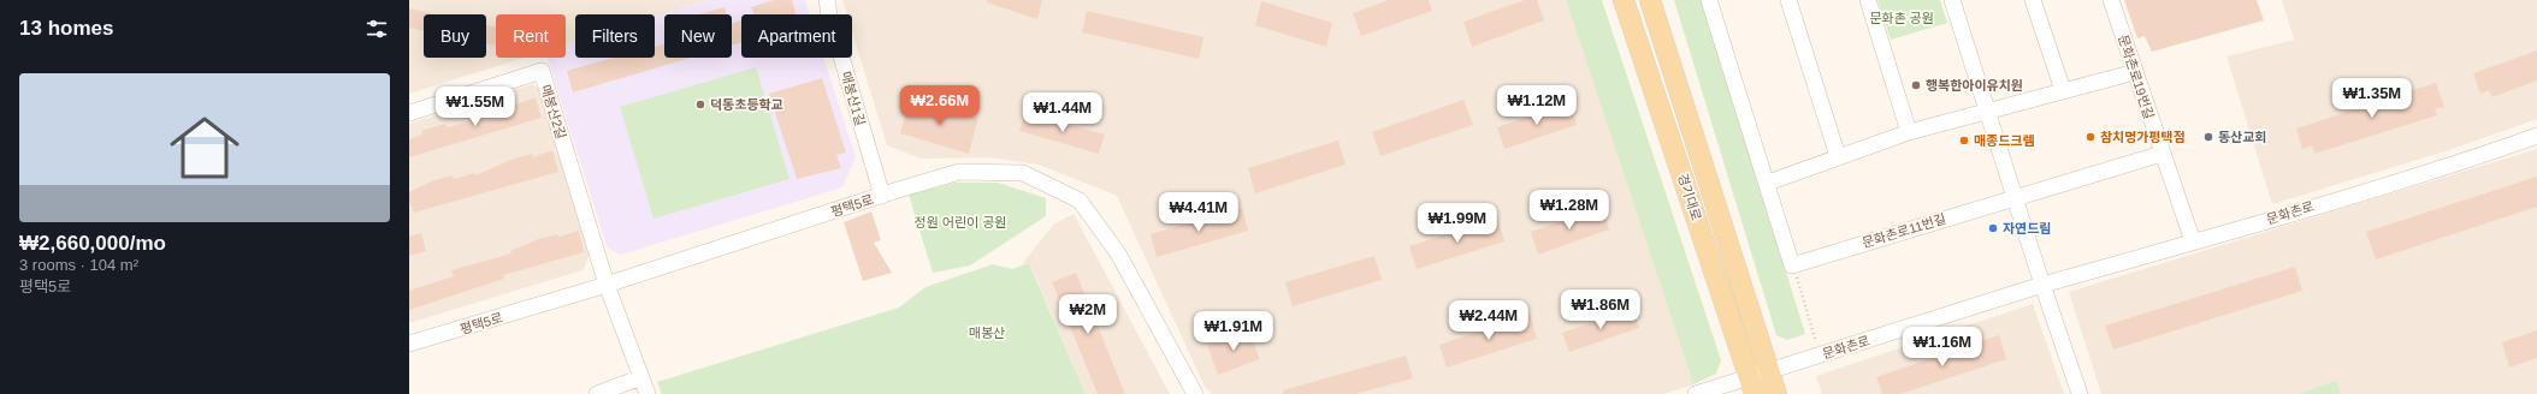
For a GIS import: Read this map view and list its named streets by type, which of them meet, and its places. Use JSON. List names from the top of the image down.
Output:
{
  "streets": {
    "main road": ["경기대로"],
    "street": [
      "문화촌로19번길",
      "매봉산1길",
      "매봉산2길",
      "평택5로",
      "문화촌로",
      "문화촌로11번길"
    ]
  },
  "crossings": [
    ["문화촌로19번길", "문화촌로"],
    ["매봉산1길", "평택5로"],
    ["매봉산2길", "평택5로"],
    ["경기대로", "문화촌로"]
  ],
  "parks": ["문화촌 공원", "정원 어린이 공원", "매봉산"],
  "places": [
    "행복한아이유치원",
    "덕동초등학교",
    "참치명가평택점",
    "동산교회",
    "매종드크렘",
    "자연드림"
  ],
  "page": {
    "heading": "13 homes",
    "chip": [
      "Buy",
      "Rent",
      "Filters",
      "New",
      "Apartment"
    ],
    "list": [
      {
        "name": "₩2,660,000/mo",
        "note": "3 rooms · 104 m² · 평택5로"
      }
    ],
    "price": [
      "₩1.35M",
      "₩2.66M",
      "₩1.12M",
      "₩1.55M",
      "₩1.44M",
      "₩1.28M",
      "₩4.41M",
      "₩1.99M",
      "₩1.86M",
      "₩2M",
      "₩2.44M",
      "₩1.91M",
      "₩1.16M"
    ]
  }
}
